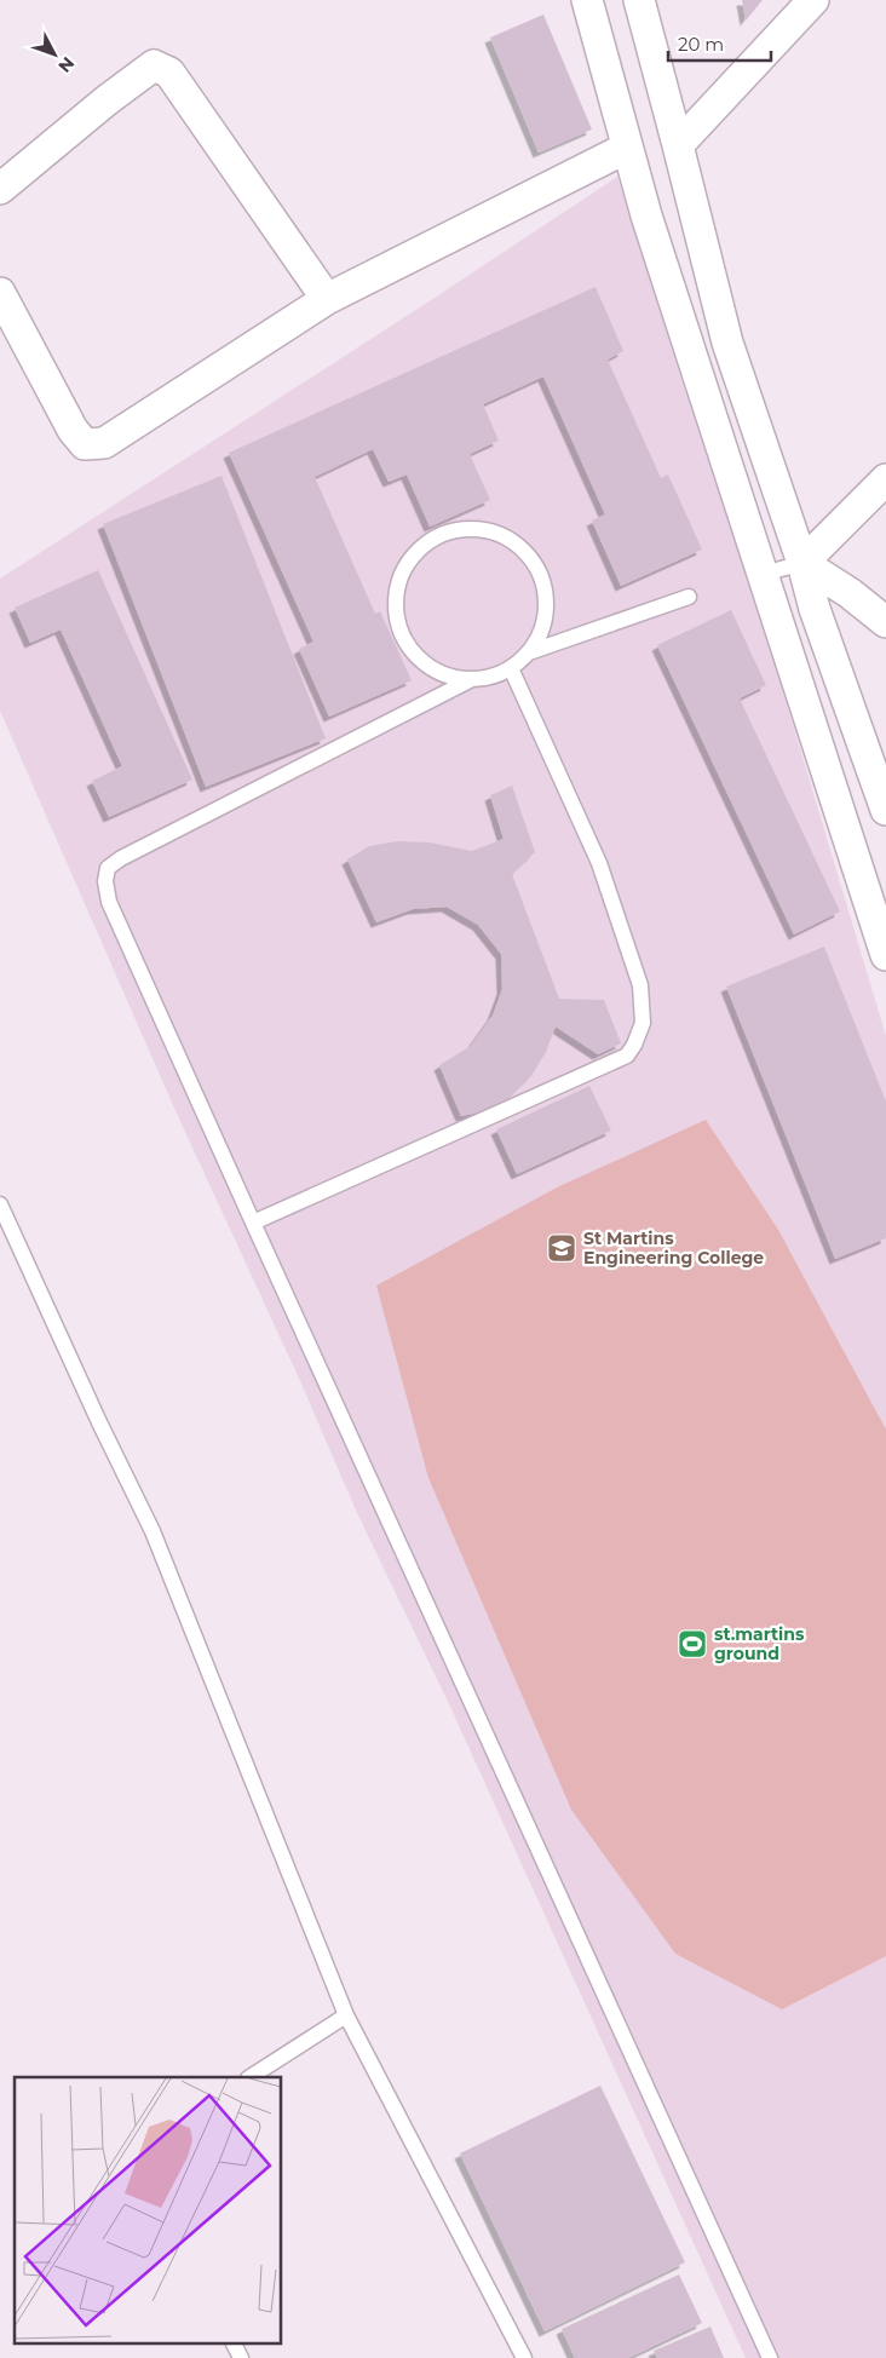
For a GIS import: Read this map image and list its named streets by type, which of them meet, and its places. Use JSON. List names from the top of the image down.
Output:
{
  "places": {
    "school or university": ["St Martins Engineering College"],
    "sports": ["st.martins ground"]
  },
  "scale_bar": "20 m",
  "north": "bottom right"
}
